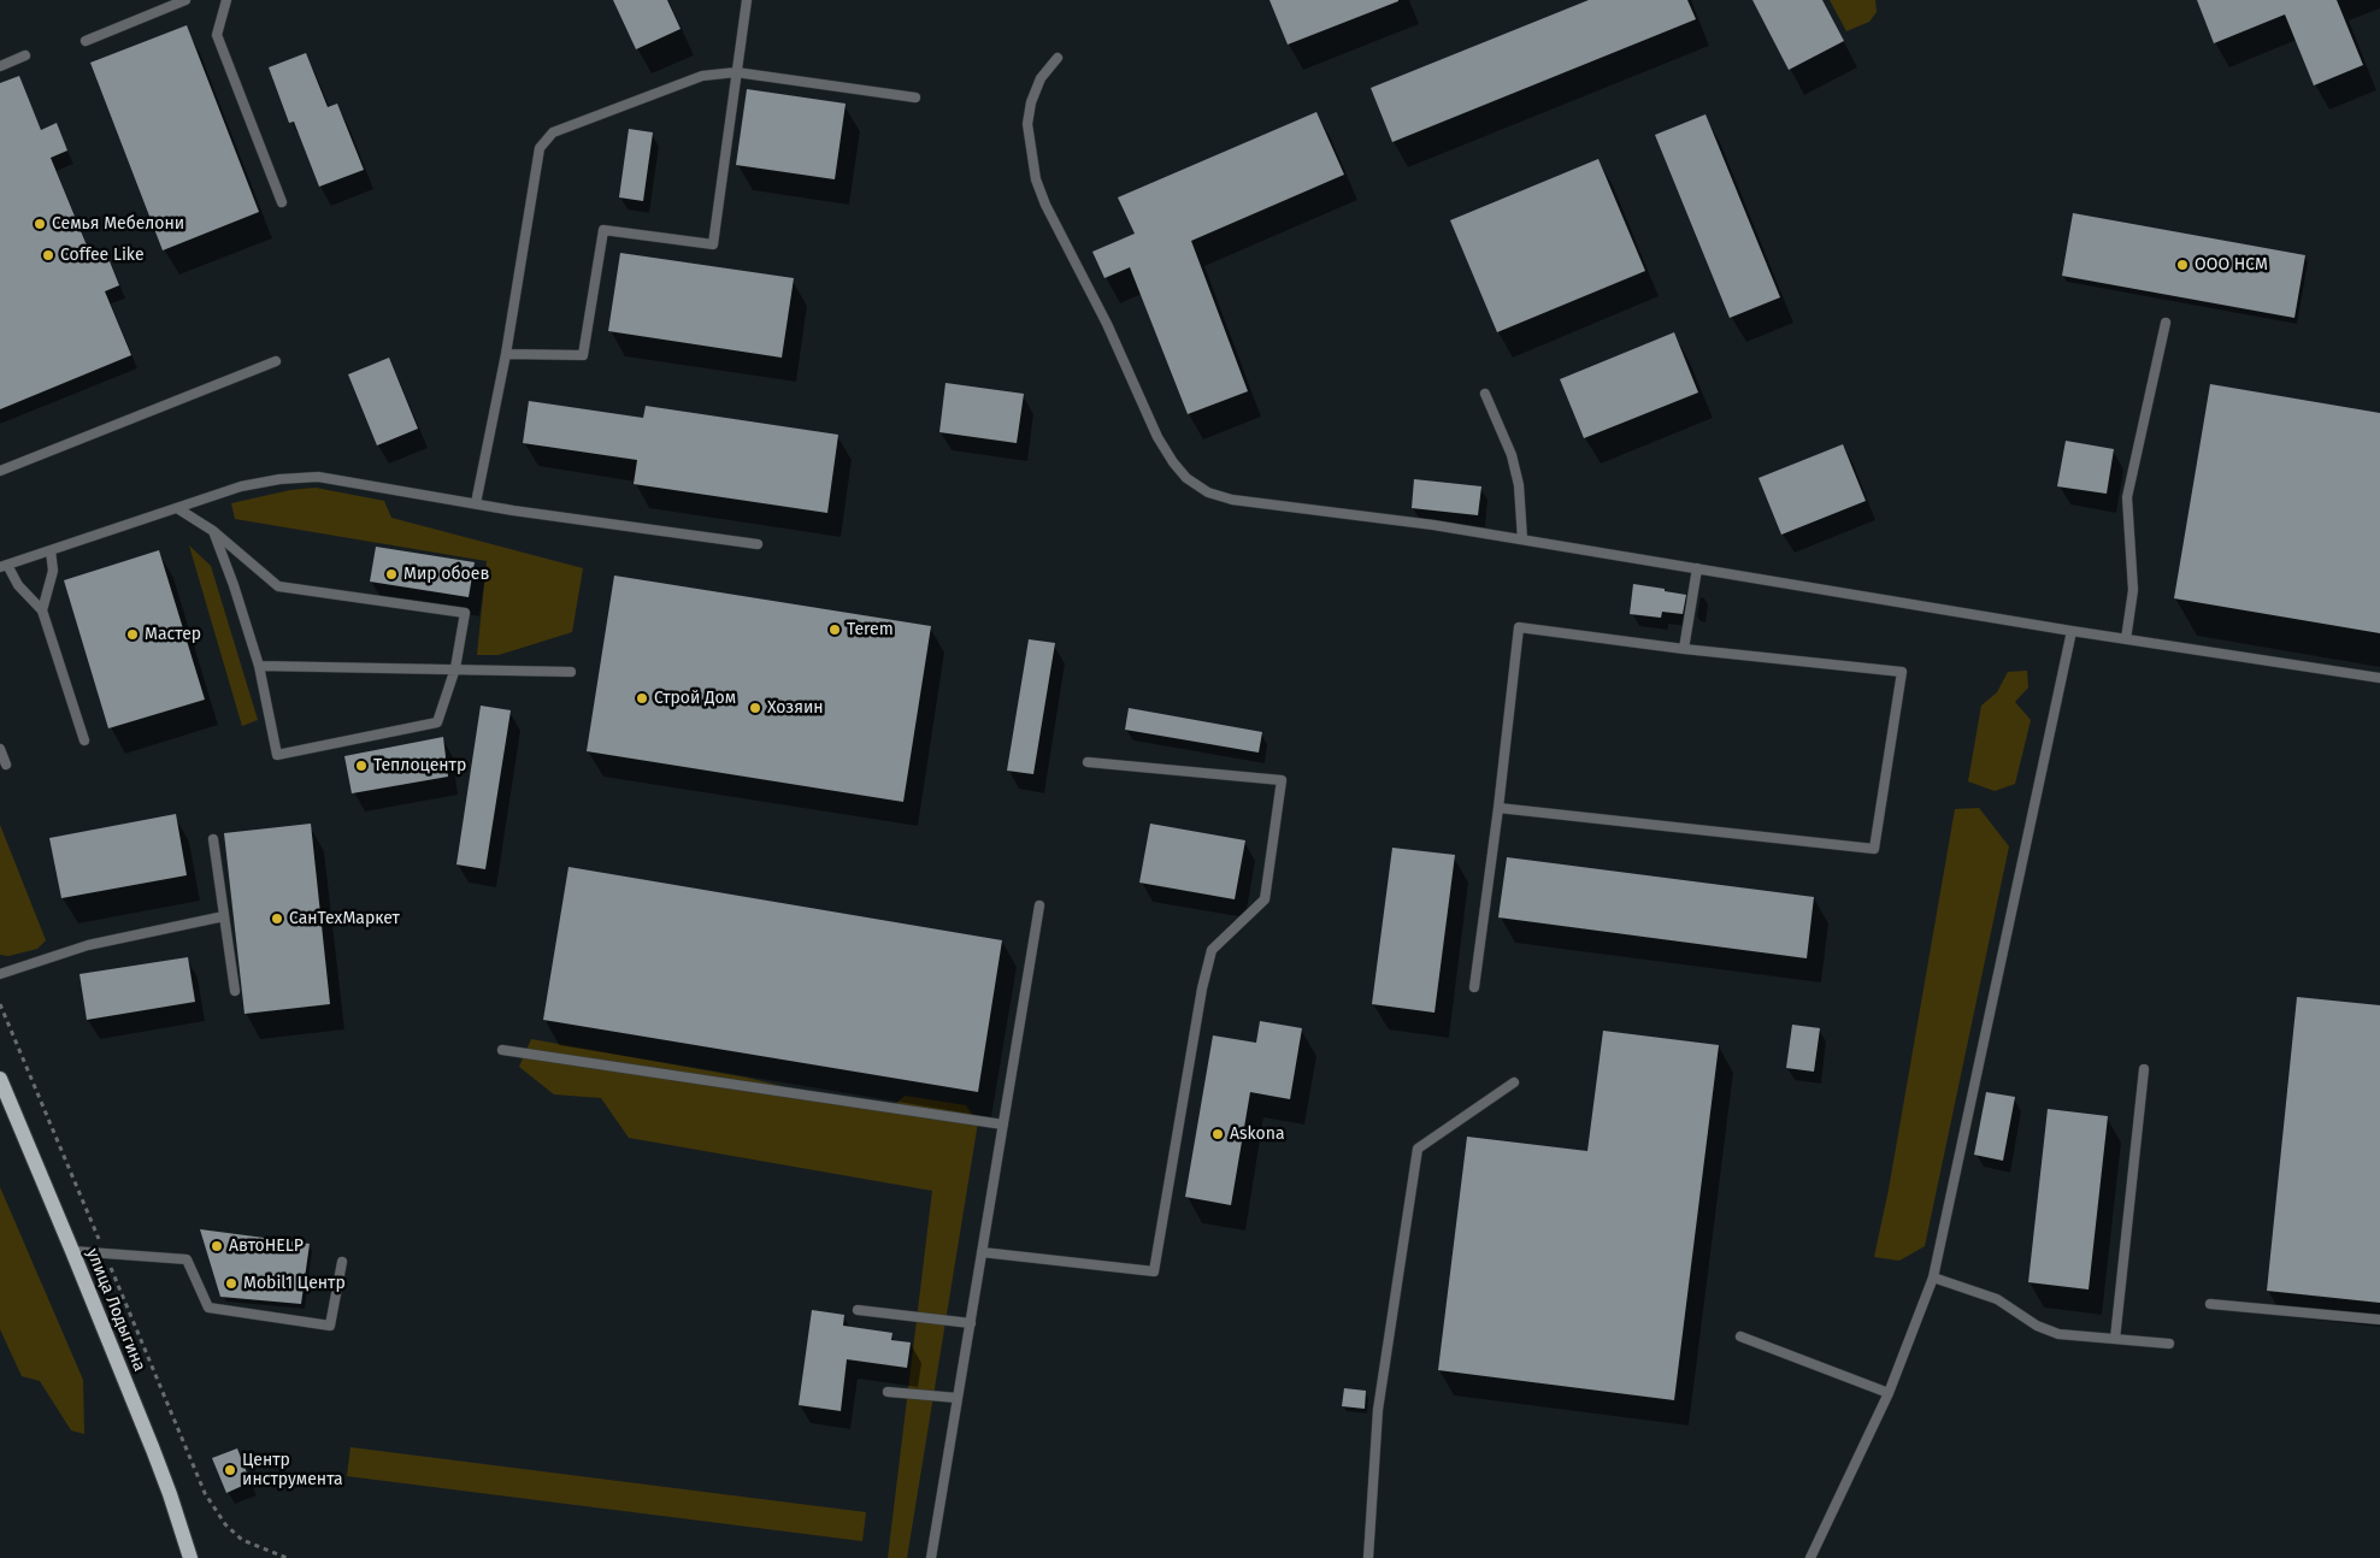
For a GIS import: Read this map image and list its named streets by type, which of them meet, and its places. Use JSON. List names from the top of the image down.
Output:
{
  "streets": {
    "main road": ["улица Лодыгина"]
  },
  "places": [
    "Семья Мебелони",
    "Coffee Like",
    "ООО НСМ",
    "Мир обоев",
    "Terem",
    "Мастер",
    "Строй Дом",
    "Хозяин",
    "Теплоцентр",
    "СанТехМаркет",
    "Askona",
    "АвтоHELP",
    "Mobil1 Центр",
    "Центр инструмента"
  ]
}
